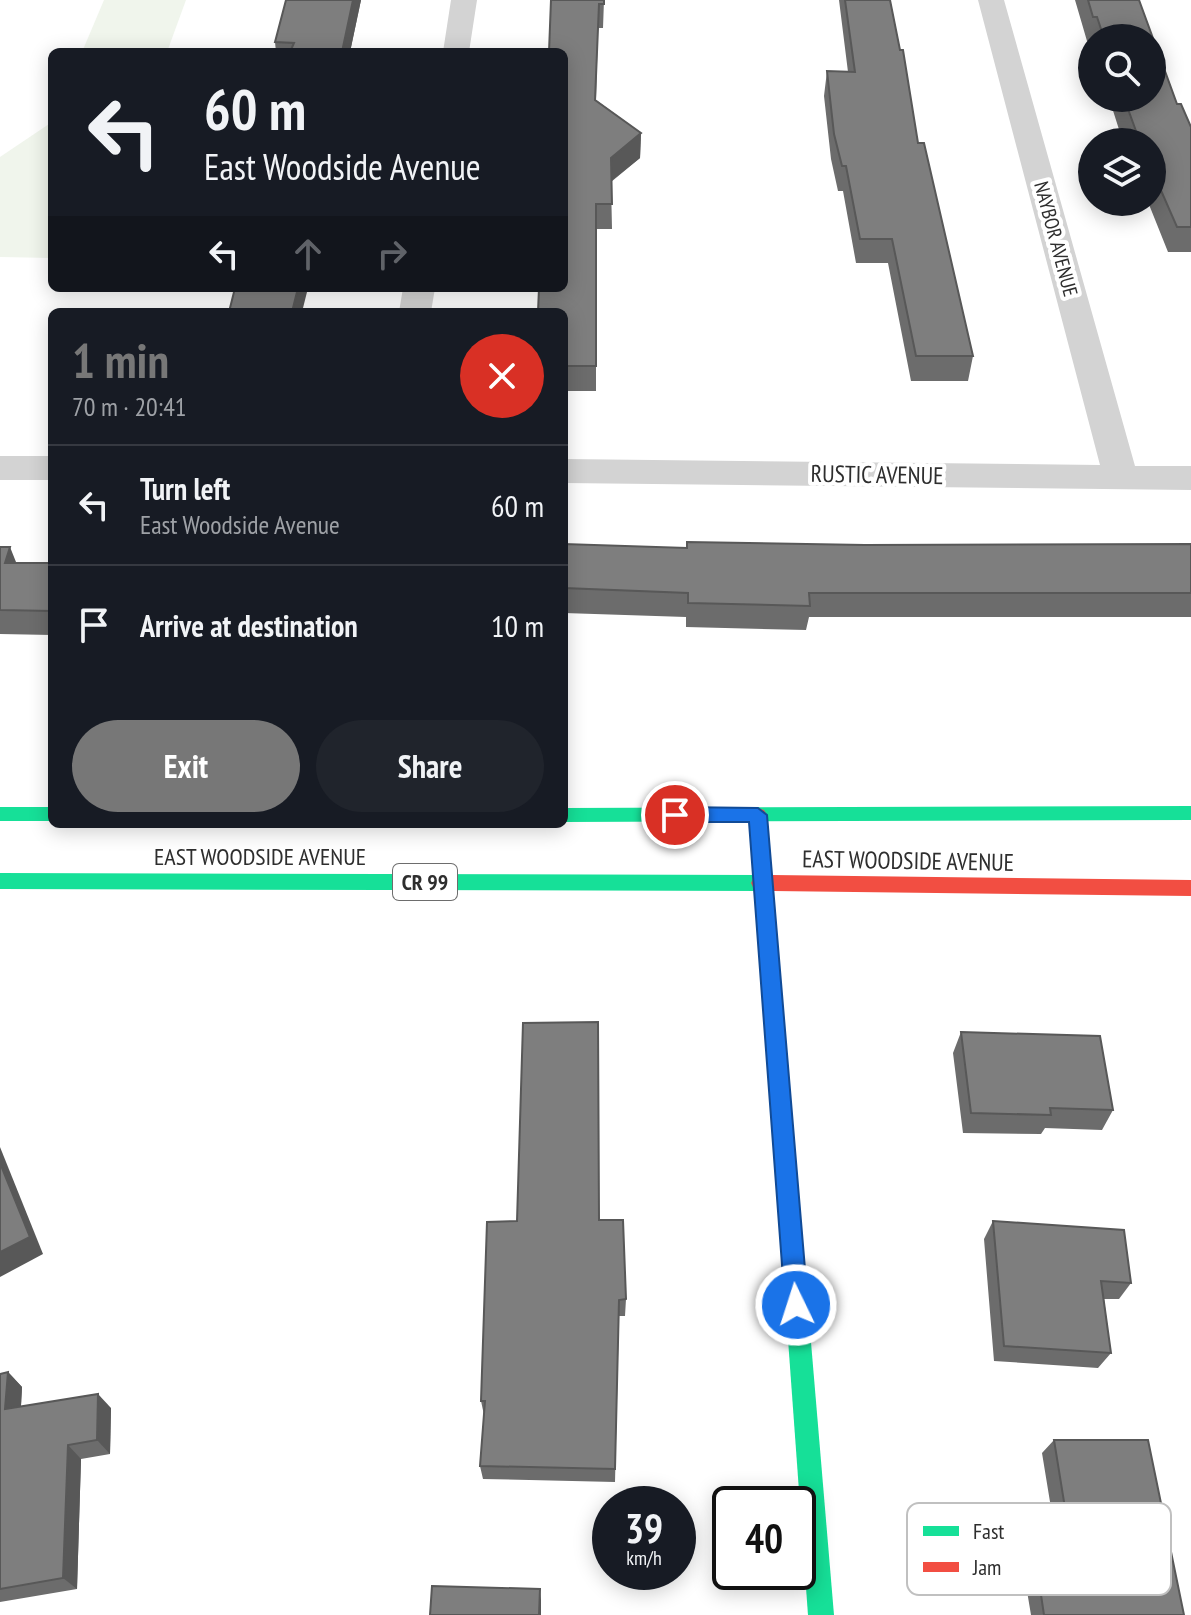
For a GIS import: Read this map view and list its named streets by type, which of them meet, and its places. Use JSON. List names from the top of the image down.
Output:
{
  "streets": {
    "main road": ["EAST WOODSIDE AVENUE", "CR 99"],
    "street": ["NAYBOR AVENUE", "RUSTIC AVENUE"]
  },
  "crossings": [
    ["NAYBOR AVENUE", "RUSTIC AVENUE"]
  ],
  "legend": ["Fast", "Jam"],
  "page": {
    "turn": ["60 m", "East Woodside Avenue"],
    "heading": ["1 min", "70 m · 20:41"],
    "list": [
      {
        "name": "Turn left",
        "note": "East Woodside Avenue",
        "value": "60 m"
      },
      {
        "name": "Arrive at destination",
        "value": "10 m"
      }
    ],
    "buttons": ["Exit", "Share"],
    "speed": "39 km/h",
    "limit": "40"
  }
}
